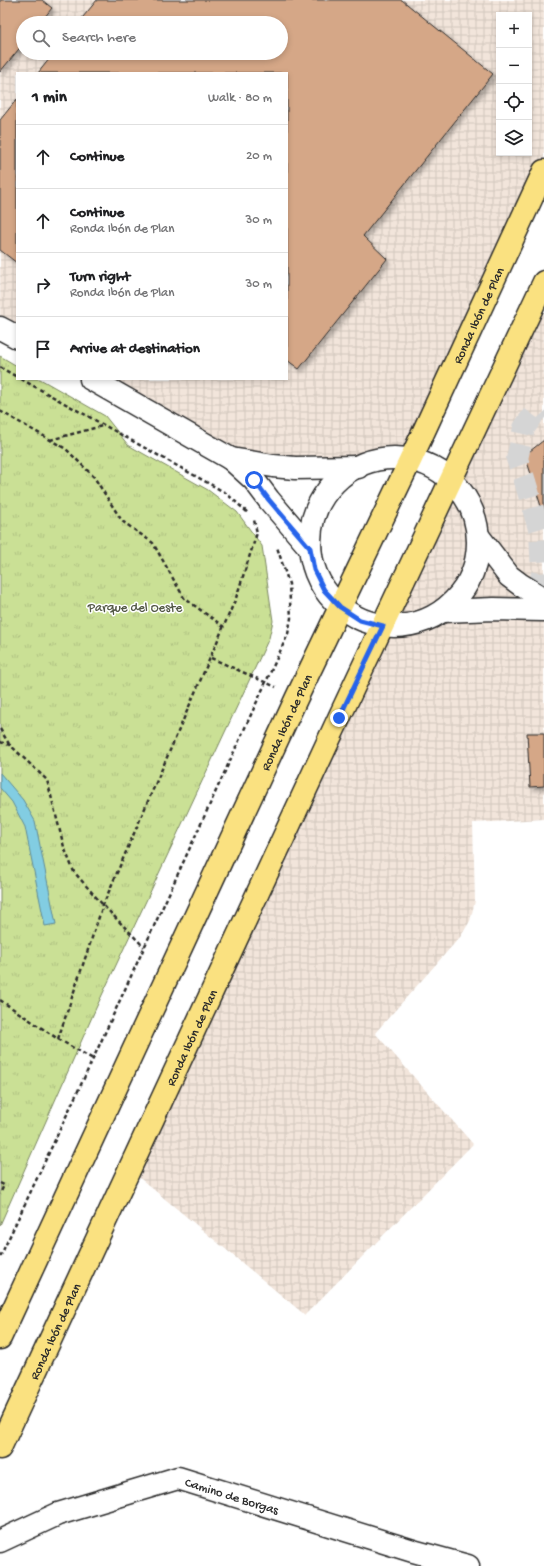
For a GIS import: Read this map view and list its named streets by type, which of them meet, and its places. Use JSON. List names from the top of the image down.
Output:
{
  "streets": {
    "main road": ["Ronda Ibón de Plan"],
    "street": ["Camino de Borgas"]
  },
  "parks": ["Parque del Oeste"],
  "page": {
    "map_buttons": ["+", "−"],
    "search": "Search here",
    "heading": ["1 min", "Walk · 80 m"],
    "list": [
      ["Continue", "20 m"],
      ["Continue", "Ronda Ibón de Plan", "30 m"],
      ["Turn right", "Ronda Ibón de Plan", "30 m"],
      "Arrive at destination"
    ]
  }
}
